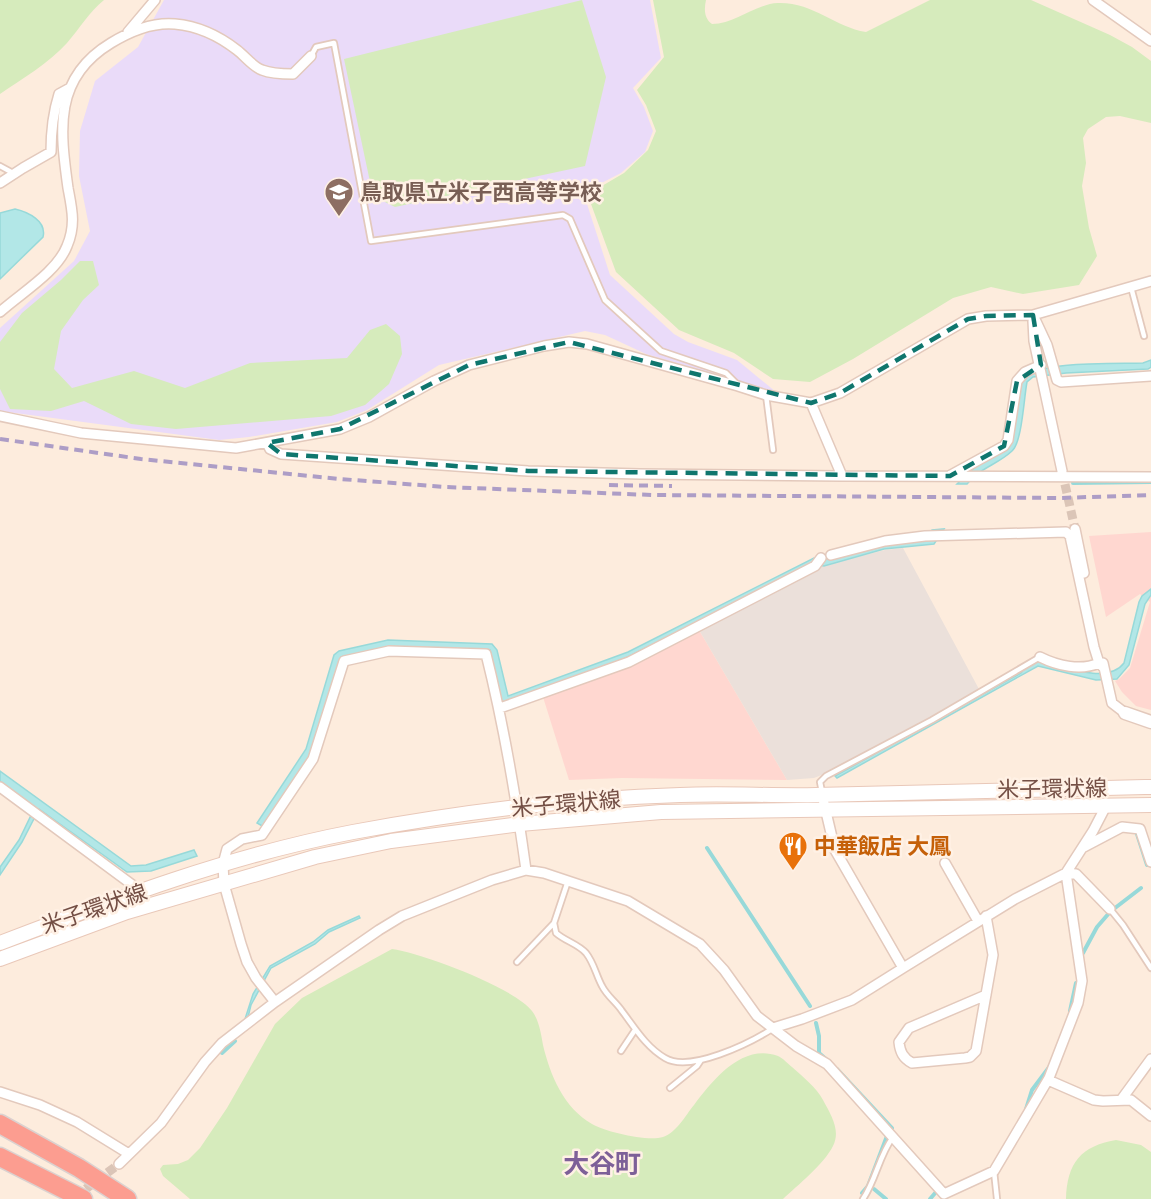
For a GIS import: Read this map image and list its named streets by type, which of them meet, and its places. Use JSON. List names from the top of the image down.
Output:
{
  "streets": {
    "main road": ["米子環状線"]
  },
  "districts": ["大谷町"],
  "places": {
    "school or university": ["鳥取県立米子西高等学校"],
    "restaurant": ["中華飯店 大鳳"]
  }
}
